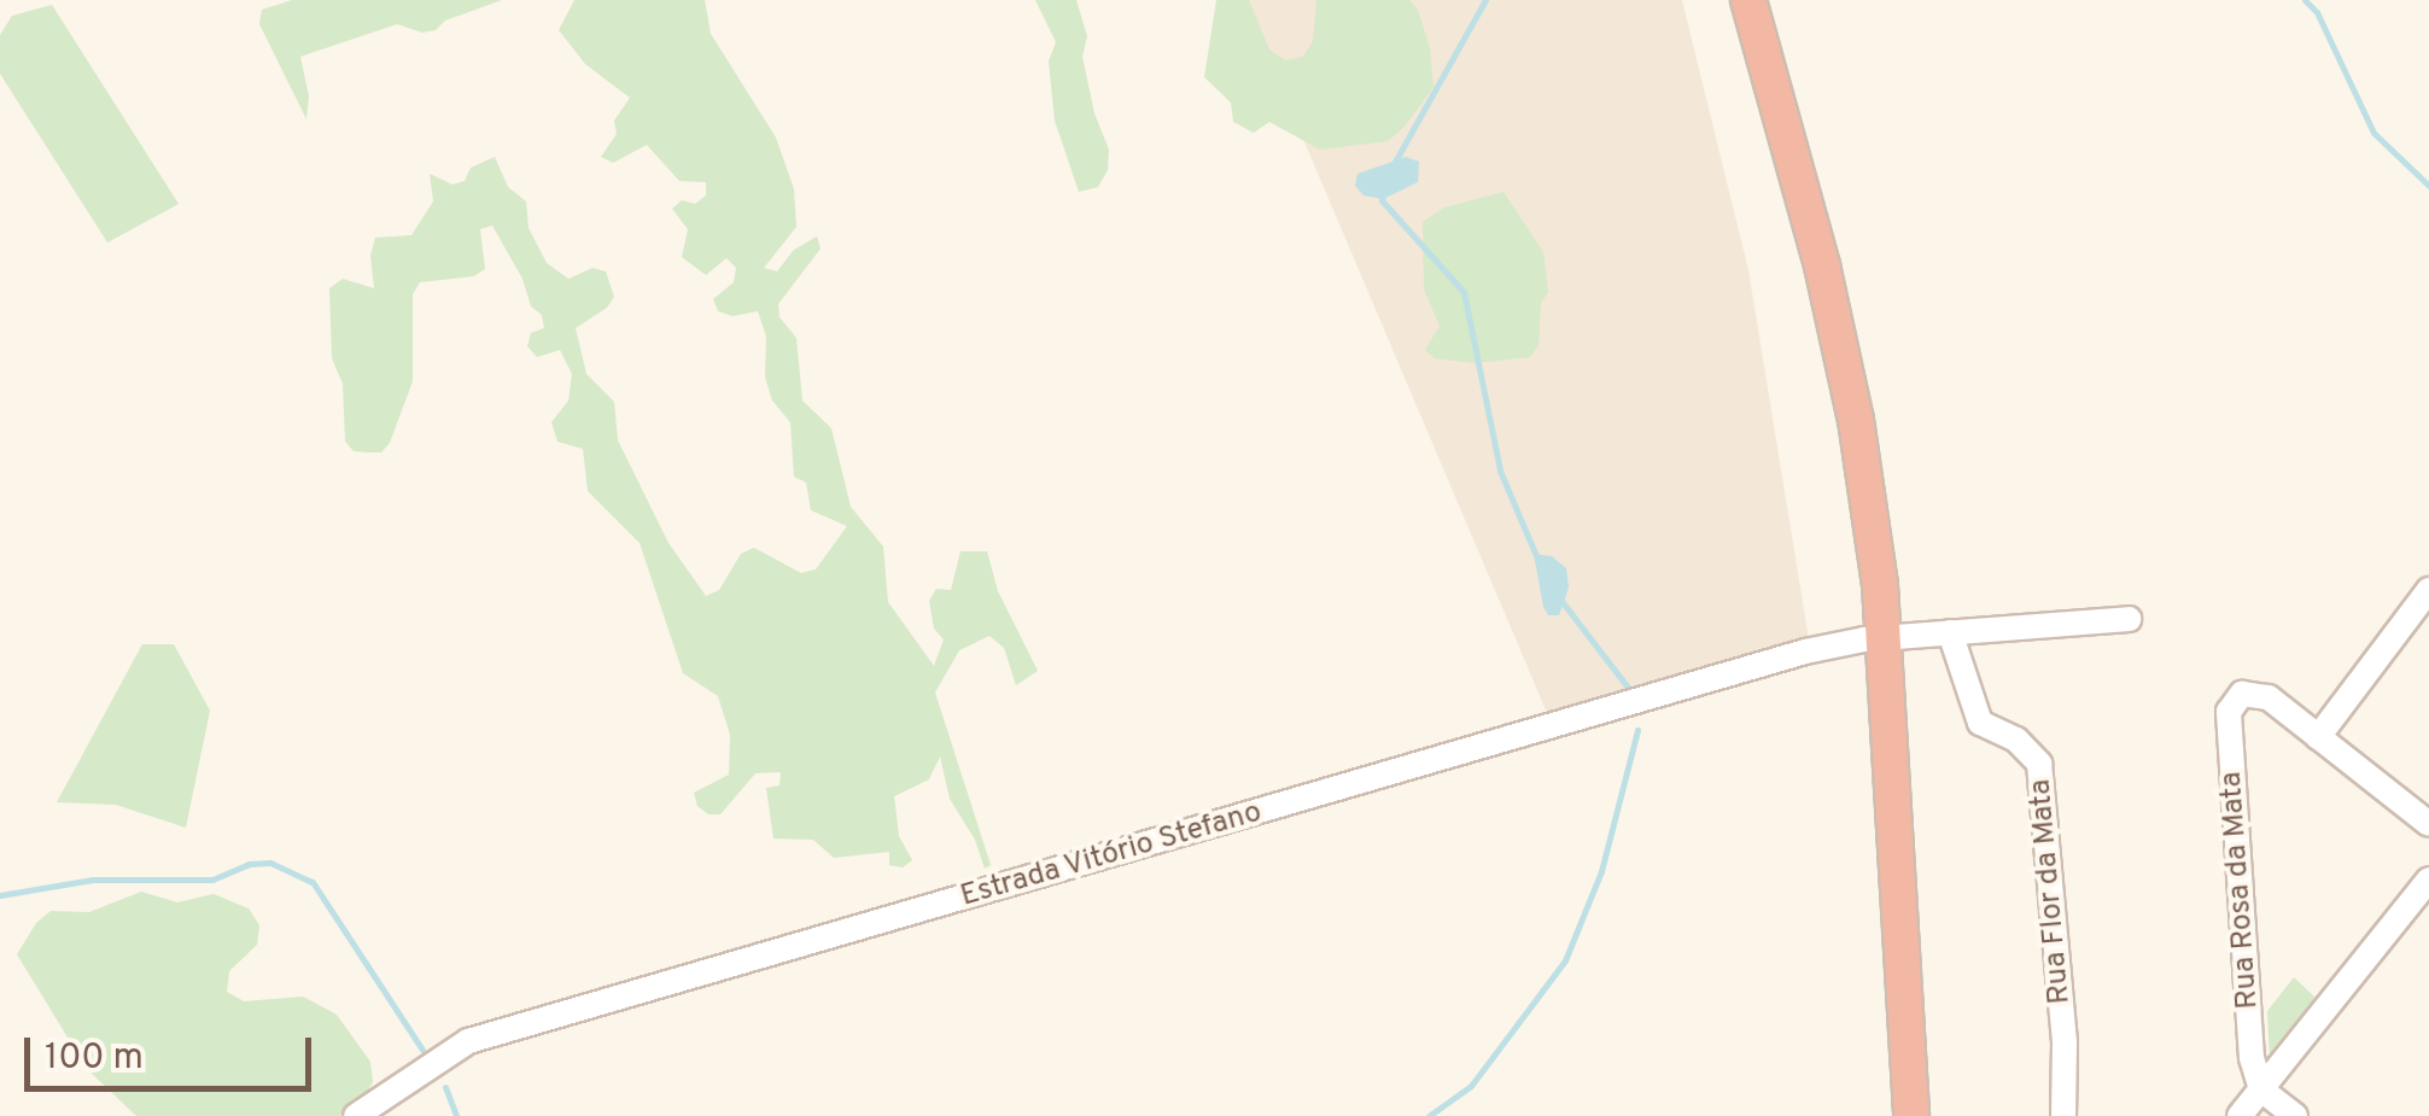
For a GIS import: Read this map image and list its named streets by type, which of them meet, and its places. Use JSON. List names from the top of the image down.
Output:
{
  "streets": {
    "street": ["Estrada Vitório Stefano", "Rua Rosa da Mata", "Rua Flor da Mata"]
  },
  "crossings": [
    ["Estrada Vitório Stefano", "Rua Flor da Mata"]
  ],
  "scale_bar": "100 m"
}
